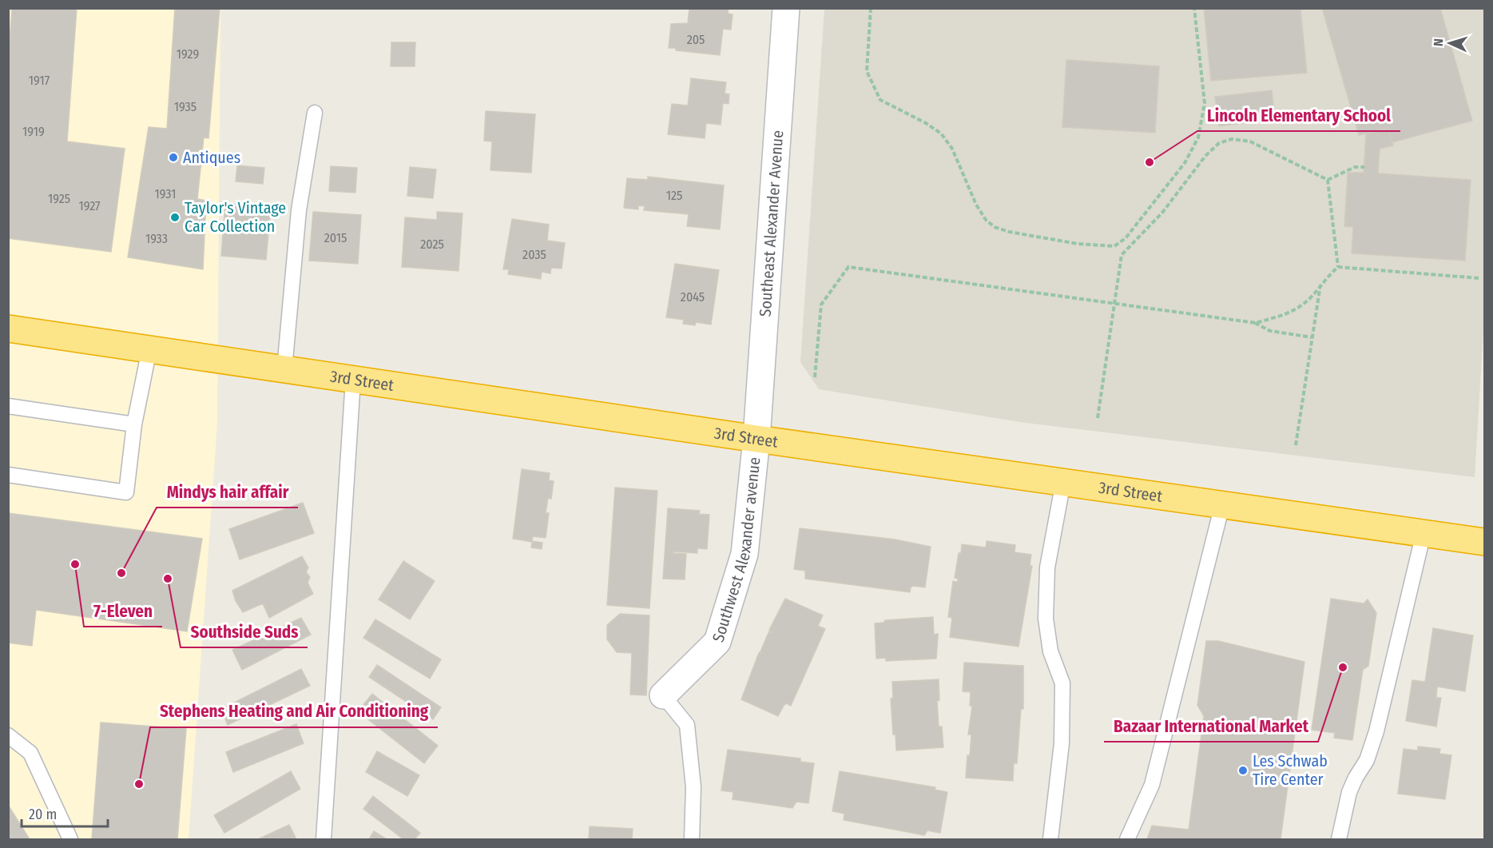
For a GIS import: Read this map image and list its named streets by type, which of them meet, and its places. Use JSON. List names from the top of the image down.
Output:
{
  "streets": {
    "highway": ["3rd Street"],
    "street": ["Southeast Alexander Avenue", "Southwest Alexander avenue"]
  },
  "crossings": [
    ["Southeast Alexander Avenue", "3rd Street"],
    ["Southeast Alexander Avenue", "Southwest Alexander avenue"],
    ["3rd Street", "Southwest Alexander avenue"]
  ],
  "places": [
    "Antiques",
    "Lincoln Elementary School",
    "Taylor's Vintage Car Collection",
    "7-Eleven",
    "Mindys hair affair",
    "Southside Suds",
    "Bazaar International Market",
    "Les Schwab Tire Center",
    "Stephens Heating and Air Conditioning"
  ],
  "house_numbers": [
    "205",
    "1929",
    "1917",
    "1935",
    "1919",
    "1931",
    "125",
    "1925",
    "1927",
    "2015",
    "1933",
    "2025",
    "2035",
    "2045"
  ],
  "scale_bar": "20 m",
  "north": "left"
}
